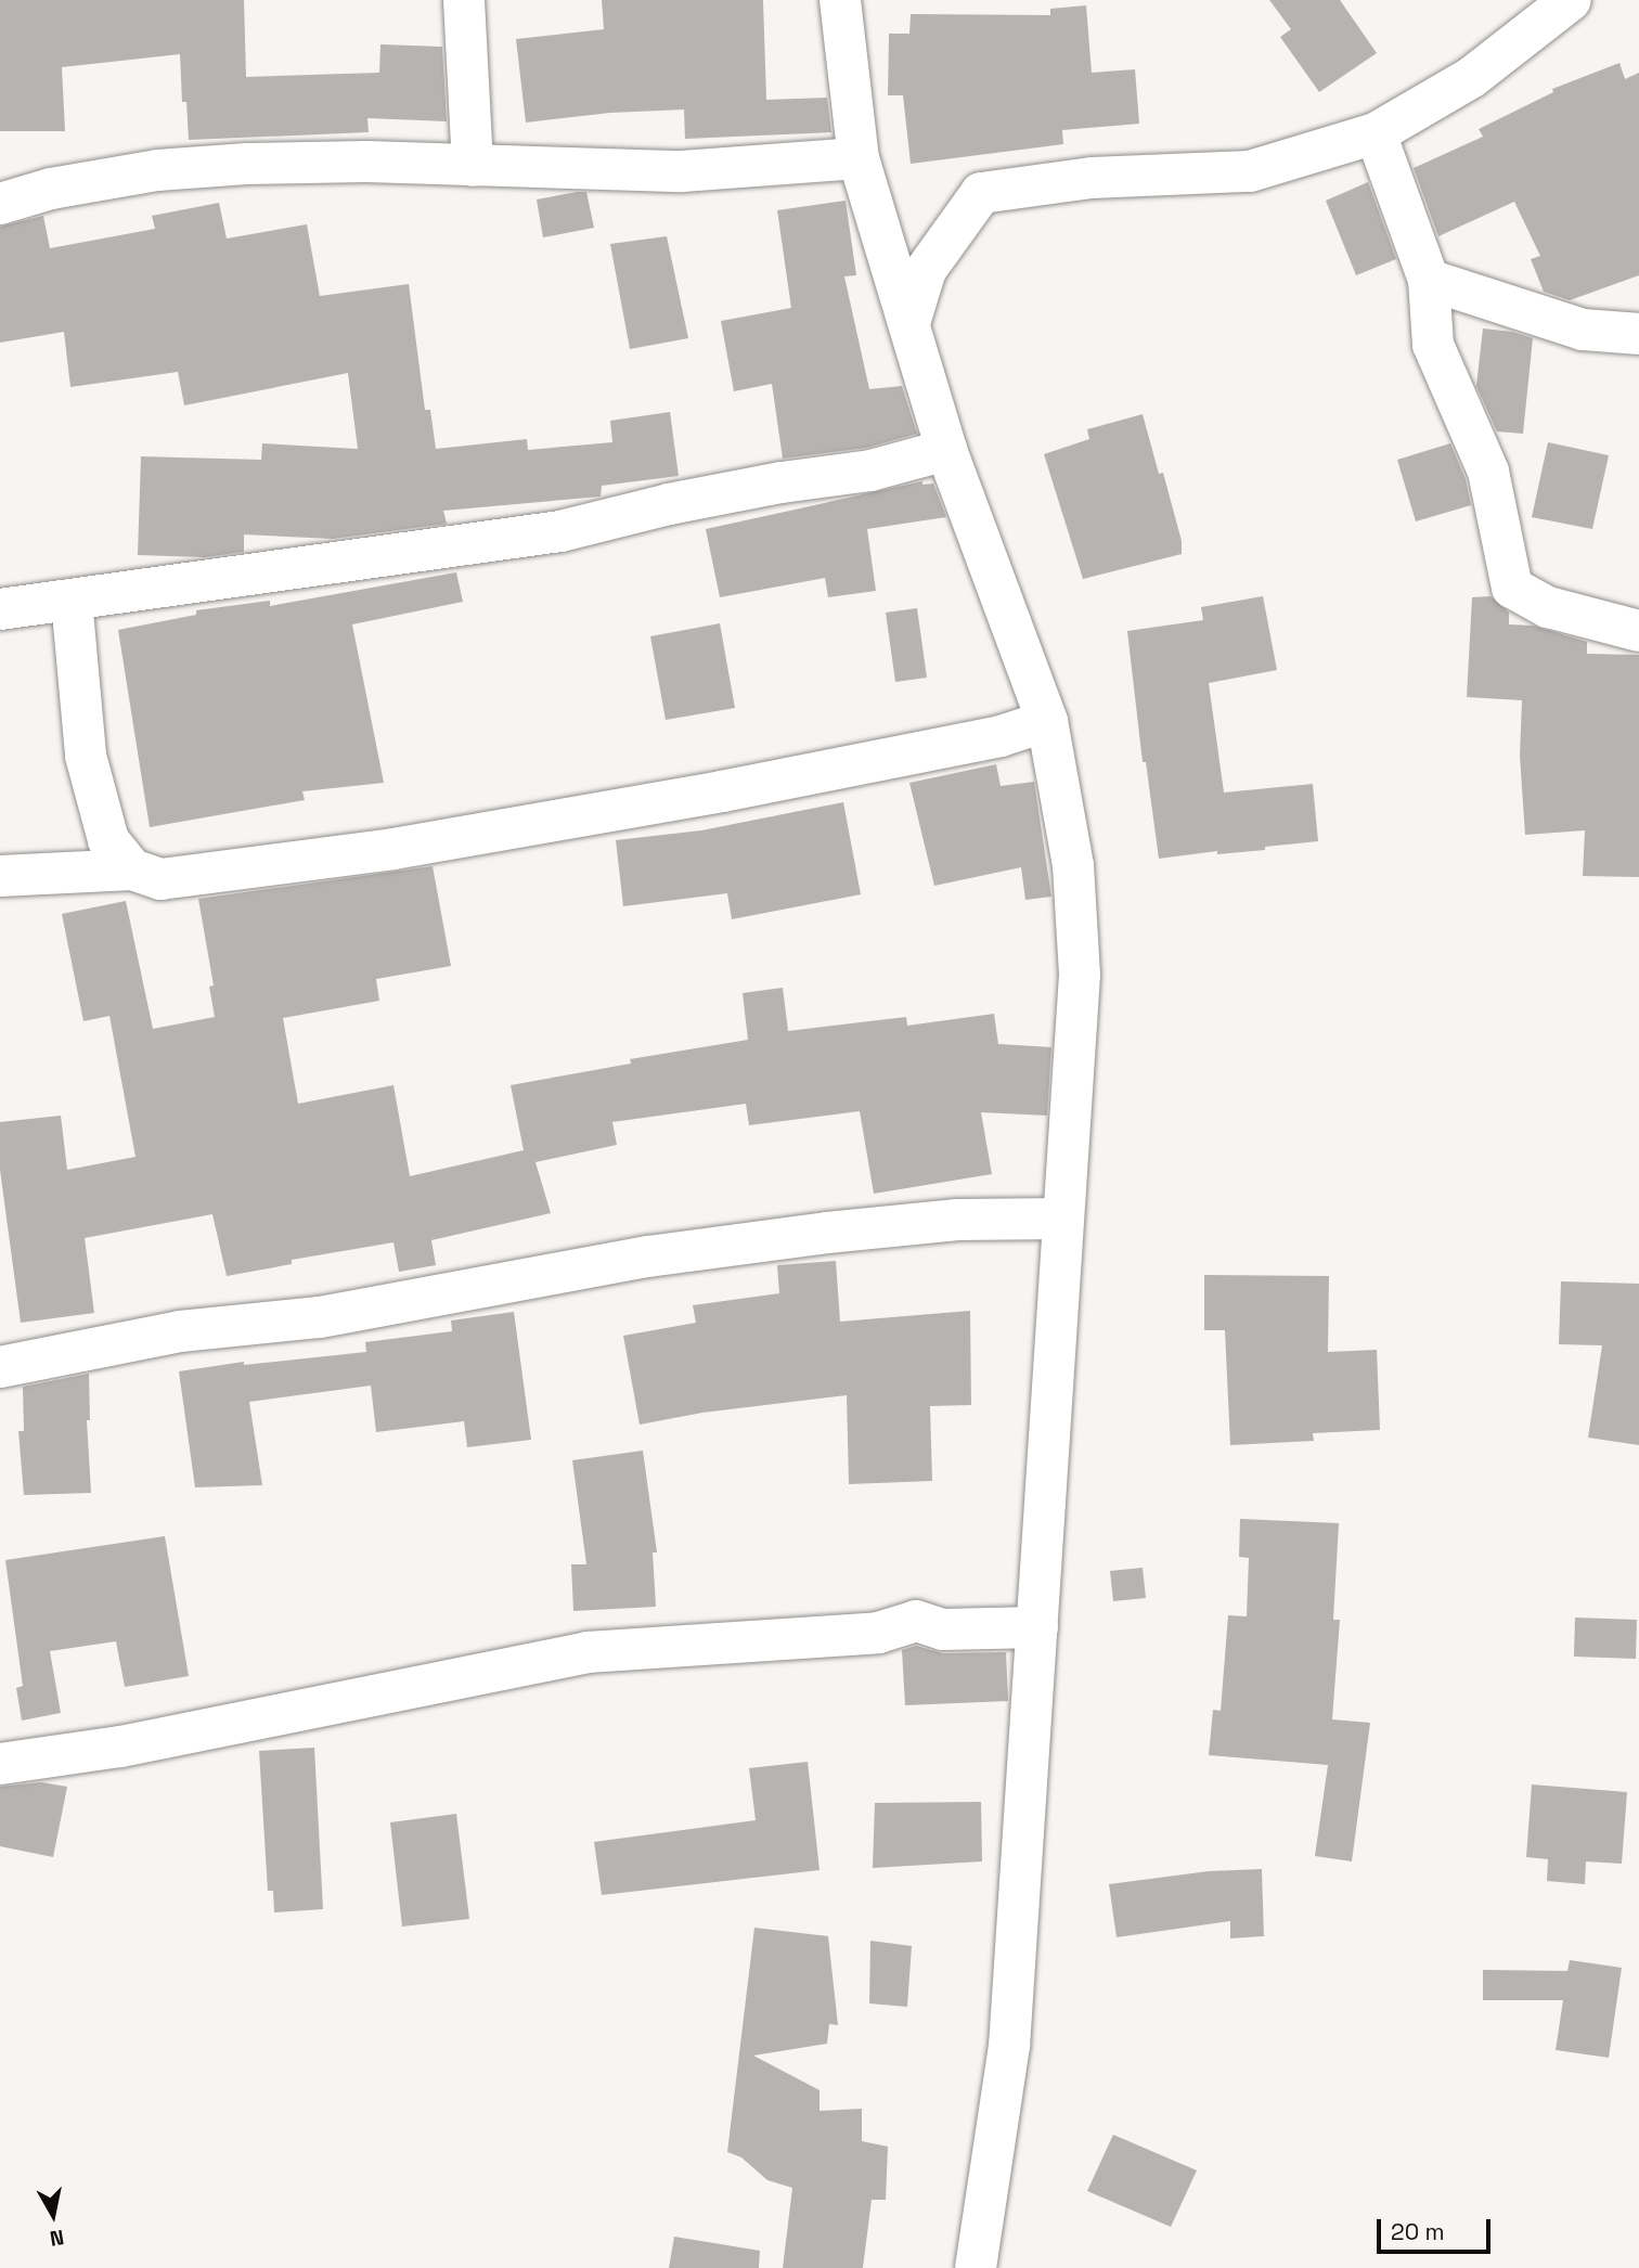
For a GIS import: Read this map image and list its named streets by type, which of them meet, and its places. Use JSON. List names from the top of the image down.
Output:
{
  "scale_bar": "20 m",
  "north": "bottom"
}
